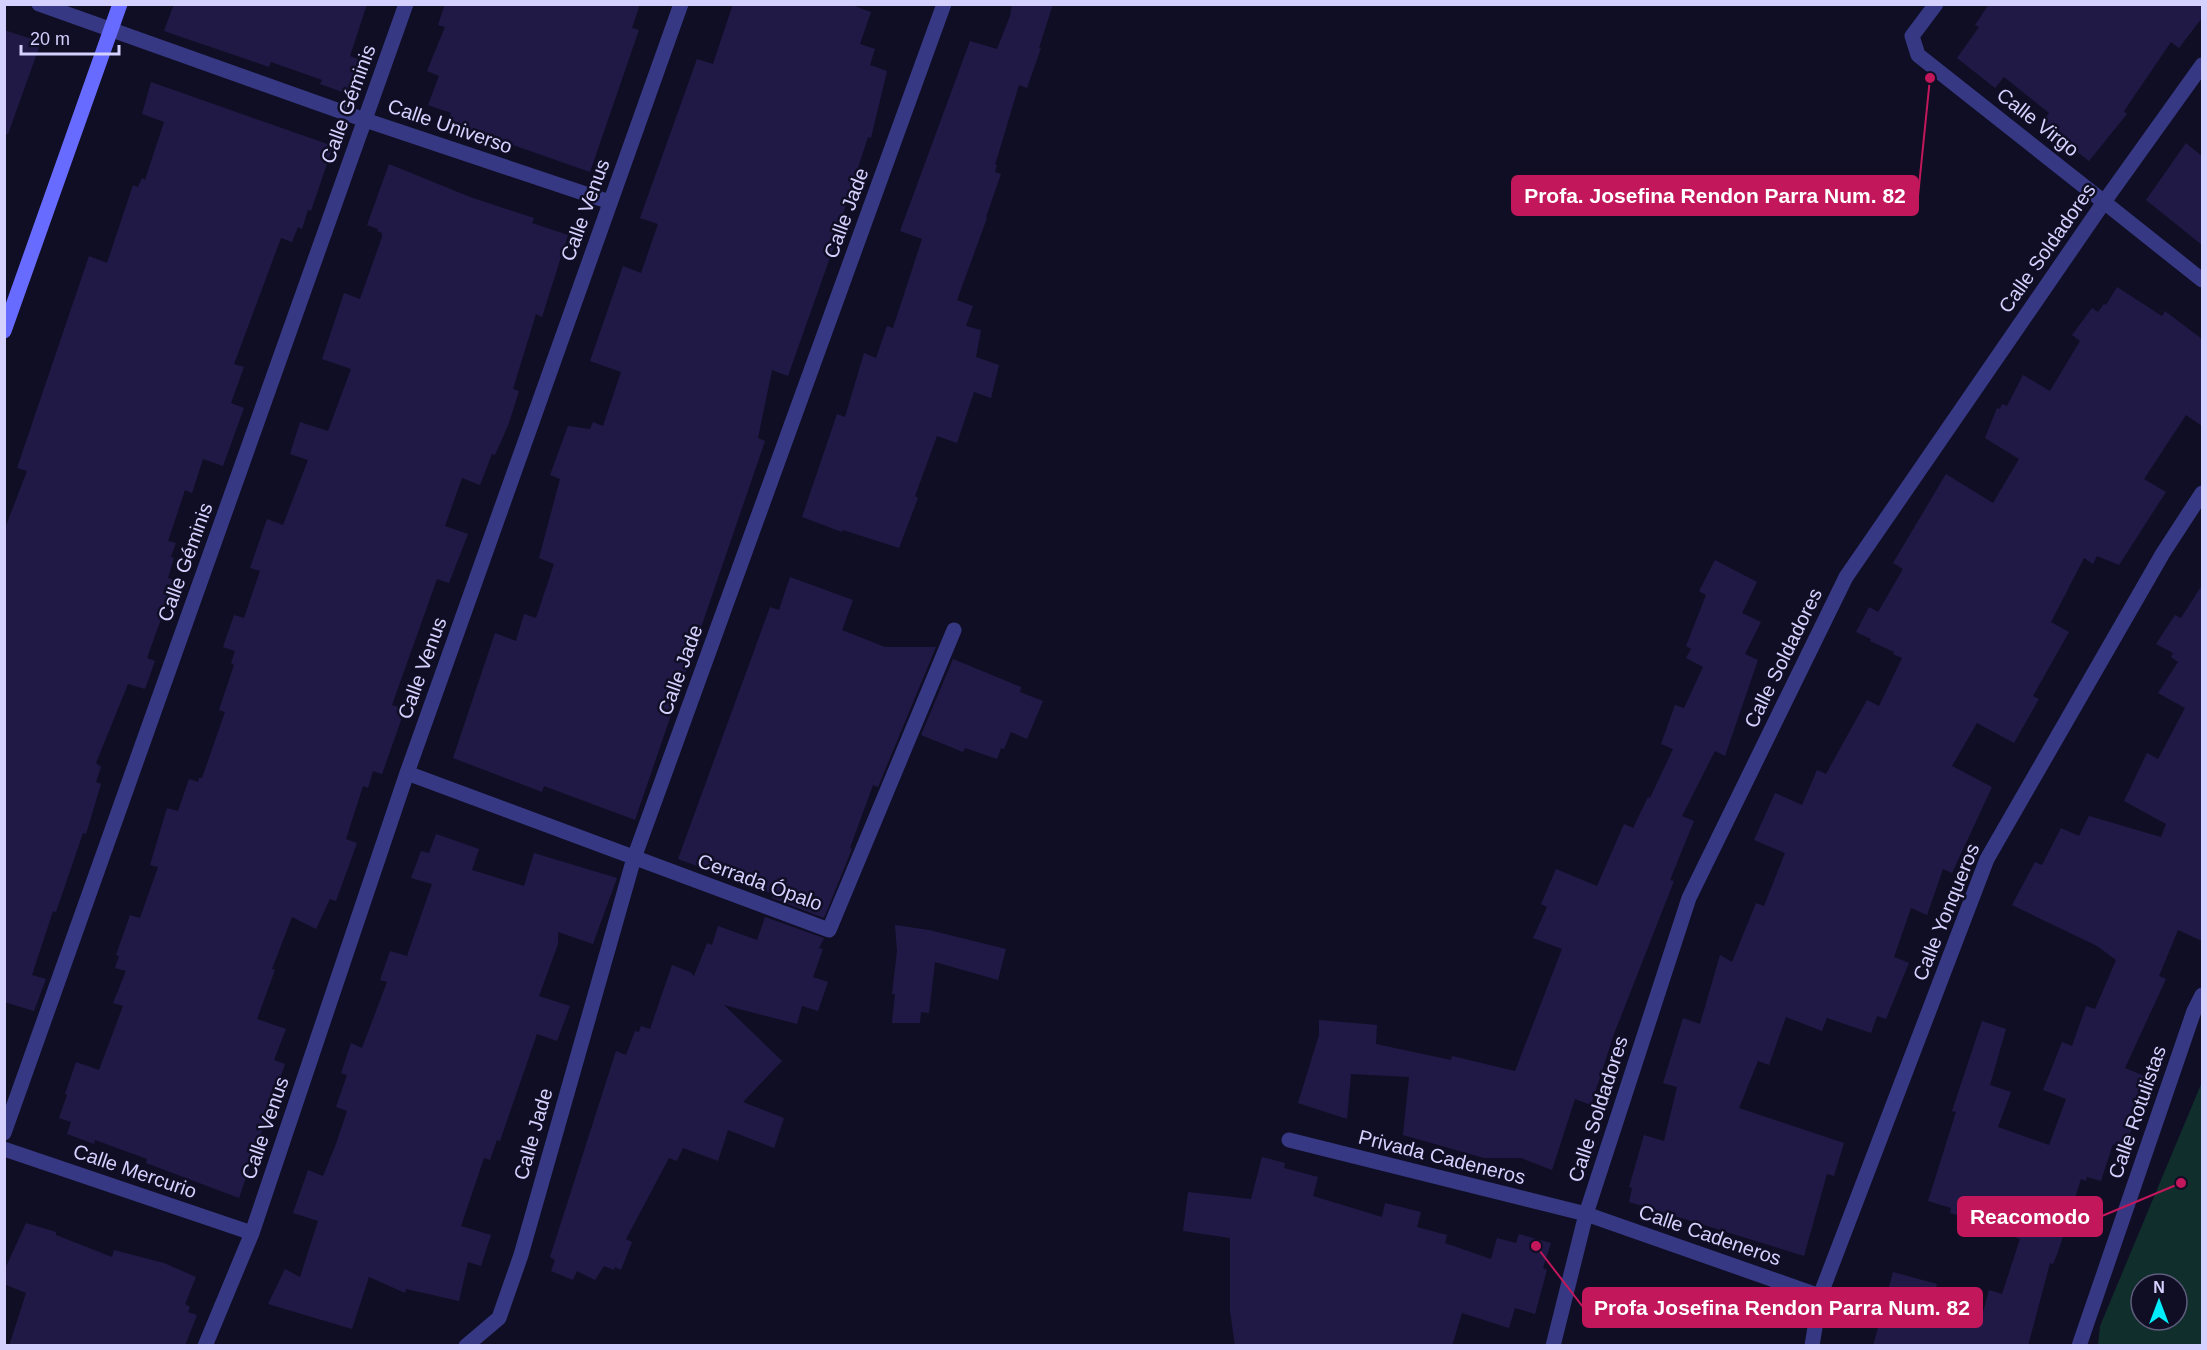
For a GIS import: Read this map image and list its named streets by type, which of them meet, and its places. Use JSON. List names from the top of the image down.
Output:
{
  "streets": {
    "street": [
      "Calle Géminis",
      "Calle Virgo",
      "Calle Universo",
      "Calle Venus",
      "Calle Jade",
      "Calle Soldadores",
      "Cerrada Ópalo",
      "Calle Yonqueros",
      "Calle Rotulistas",
      "Privada Cadeneros",
      "Calle Mercurio",
      "Calle Cadeneros"
    ]
  },
  "crossings": [
    ["Calle Géminis", "Calle Universo"],
    ["Calle Virgo", "Calle Soldadores"],
    ["Calle Universo", "Calle Venus"],
    ["Calle Venus", "Cerrada Ópalo"],
    ["Calle Venus", "Calle Mercurio"],
    ["Calle Jade", "Cerrada Ópalo"],
    ["Calle Soldadores", "Privada Cadeneros"],
    ["Calle Soldadores", "Calle Cadeneros"],
    ["Calle Yonqueros", "Calle Cadeneros"],
    ["Privada Cadeneros", "Calle Cadeneros"]
  ],
  "places": ["Profa. Josefina Rendon Parra Num. 82", "Reacomodo", "Profa Josefina Rendon Parra Num. 82"],
  "scale_bar": "20 m",
  "north": "top"
}
